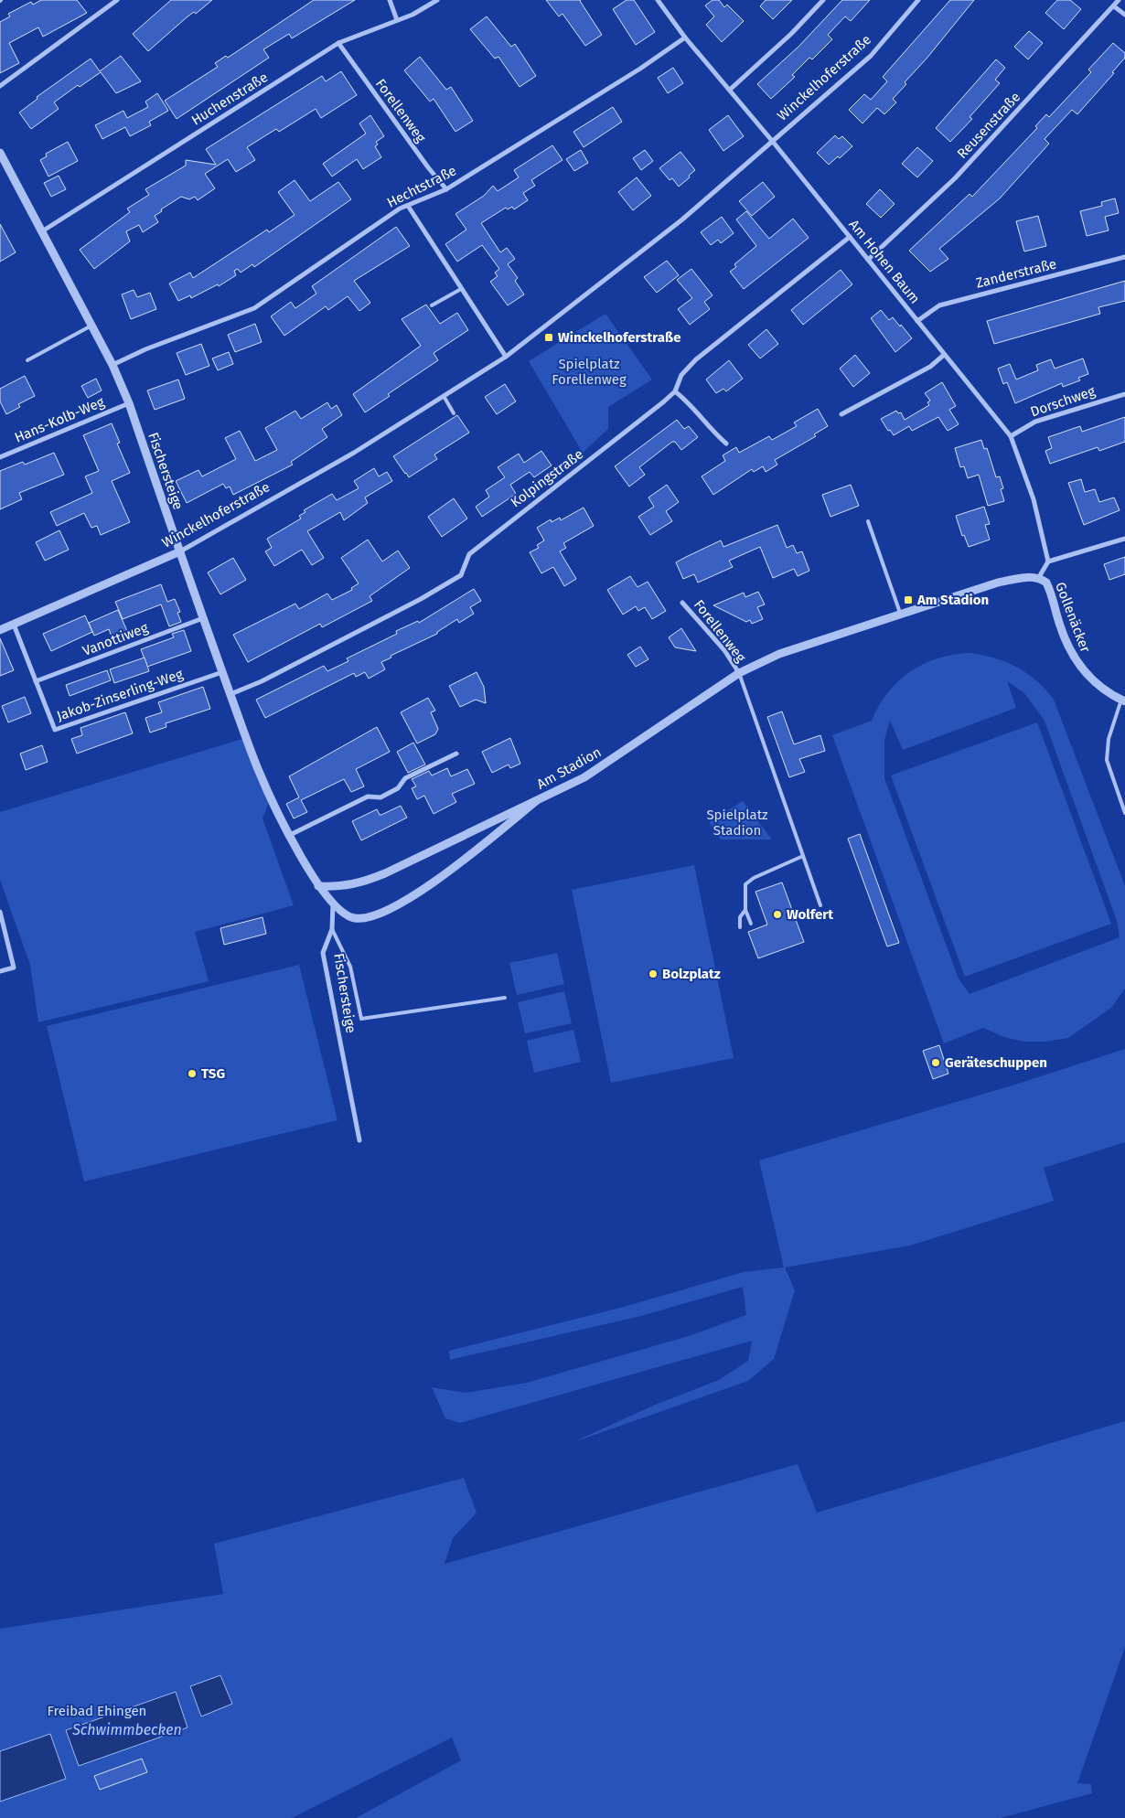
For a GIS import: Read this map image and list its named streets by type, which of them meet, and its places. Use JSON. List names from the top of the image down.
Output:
{
  "streets": {
    "street": [
      "Winckelhoferstraße",
      "Huchenstraße",
      "Forellenweg",
      "Reusenstraße",
      "Hechtstraße",
      "Am Hohen Baum",
      "Zanderstraße",
      "Dorschweg",
      "Hans-Kolb-Weg",
      "Fischersteige",
      "Kolpingstraße",
      "Gollenäcker",
      "Vanottiweg",
      "Jakob-Zinserling-Weg",
      "Am Stadion"
    ]
  },
  "crossings": [
    ["Winckelhoferstraße", "Am Hohen Baum"],
    ["Winckelhoferstraße", "Fischersteige"],
    ["Winckelhoferstraße", "Jakob-Zinserling-Weg"],
    ["Huchenstraße", "Forellenweg"],
    ["Huchenstraße", "Fischersteige"],
    ["Forellenweg", "Hechtstraße"],
    ["Forellenweg", "Am Stadion"],
    ["Reusenstraße", "Am Hohen Baum"],
    ["Hechtstraße", "Am Hohen Baum"],
    ["Hechtstraße", "Fischersteige"],
    ["Am Hohen Baum", "Zanderstraße"],
    ["Am Hohen Baum", "Dorschweg"],
    ["Am Hohen Baum", "Kolpingstraße"],
    ["Hans-Kolb-Weg", "Fischersteige"],
    ["Fischersteige", "Kolpingstraße"],
    ["Fischersteige", "Vanottiweg"],
    ["Fischersteige", "Jakob-Zinserling-Weg"],
    ["Fischersteige", "Am Stadion"],
    ["Gollenäcker", "Am Stadion"],
    ["Vanottiweg", "Jakob-Zinserling-Weg"]
  ],
  "water": ["Schwimmbecken"],
  "parks": ["Spielplatz Forellenweg", "Spielplatz Stadion", "Freibad Ehingen"],
  "places": {
    "transit": ["Winckelhoferstraße", "Am Stadion"],
    "other": [
      "Wolfert",
      "Bolzplatz",
      "Geräteschuppen",
      "TSG"
    ]
  }
}
